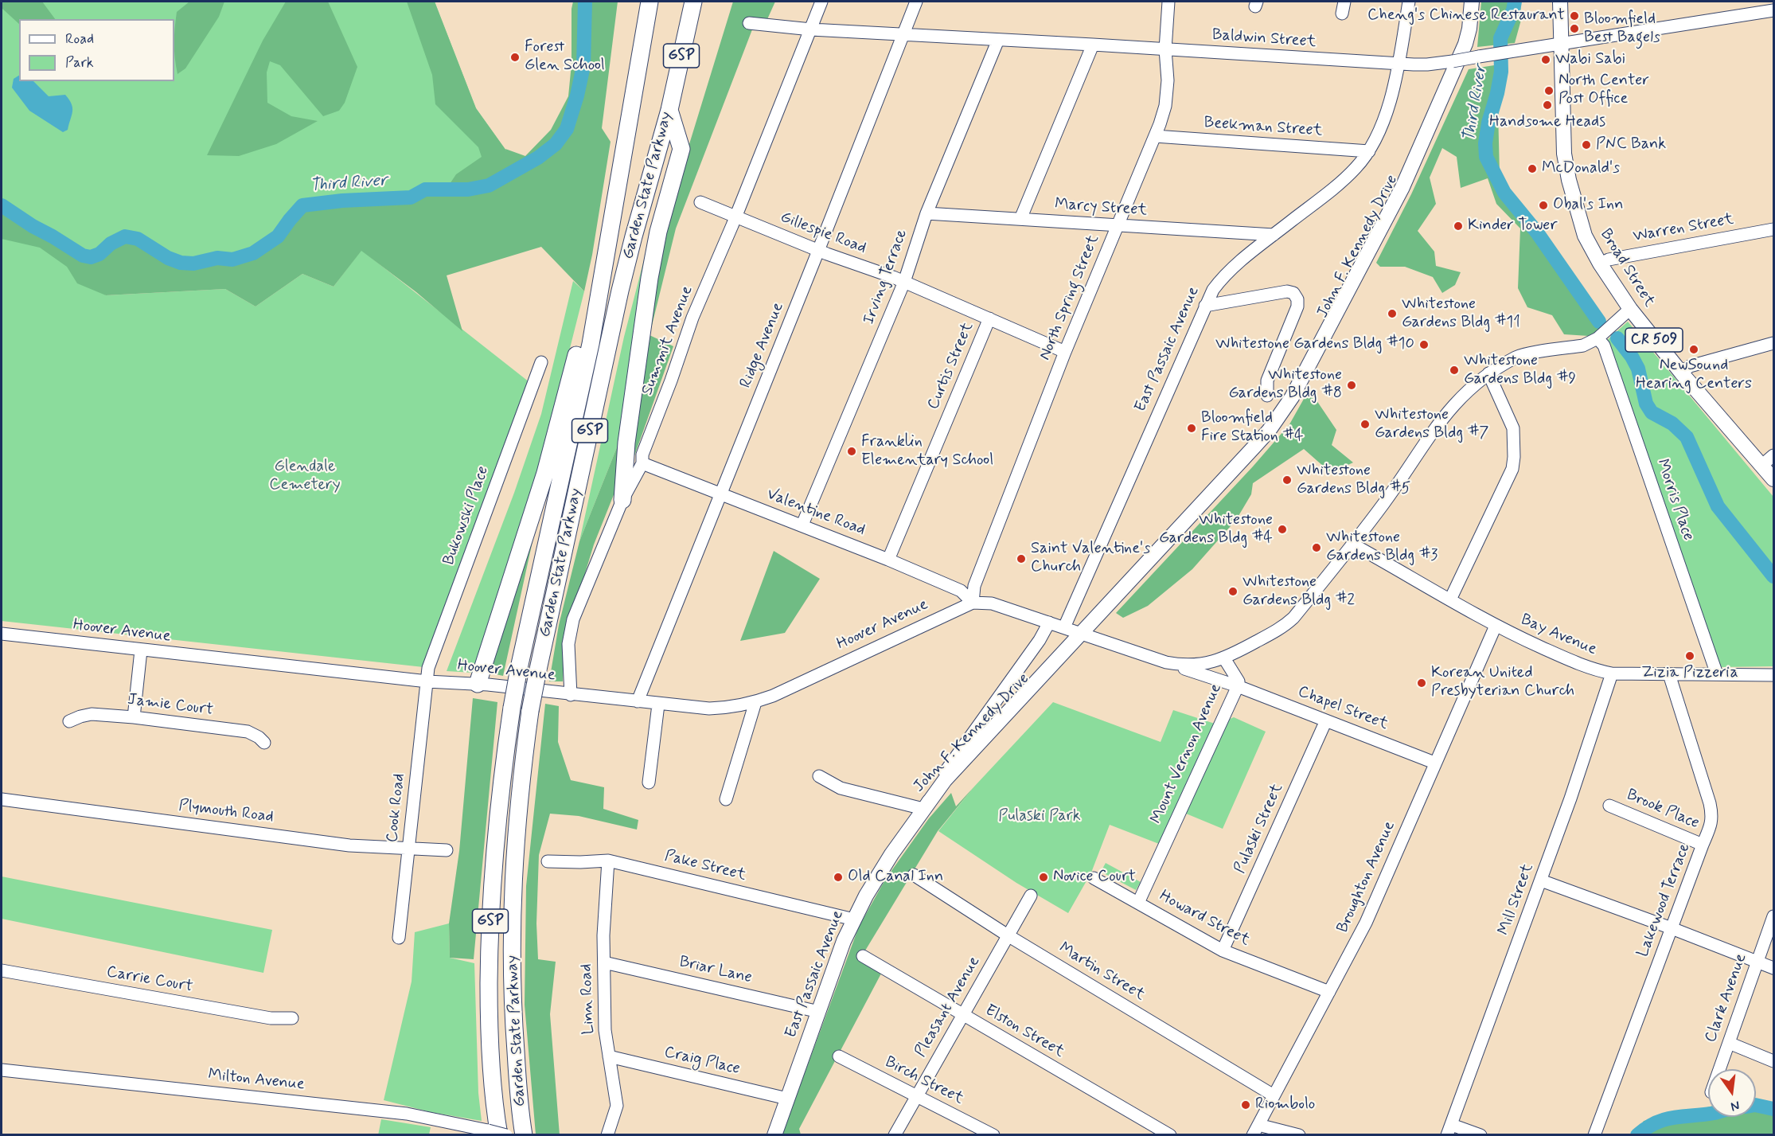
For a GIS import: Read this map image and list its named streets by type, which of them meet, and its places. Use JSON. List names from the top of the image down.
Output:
{
  "streets": {
    "highway": ["GSP", "Garden State Parkway"],
    "main road": [
      "John F. Kennedy Drive",
      "Broad Street",
      "CR 509",
      "East Passaic Avenue"
    ],
    "street": [
      "Baldwin Street",
      "Beekman Street",
      "Marcy Street",
      "Warren Street",
      "Gillespie Road",
      "Irving Terrace",
      "North Spring Street",
      "Summit Avenue",
      "Ridge Avenue",
      "Curtis Street",
      "Morris Place",
      "Valentine Road",
      "Bukowski Place",
      "Hoover Avenue",
      "Bay Avenue",
      "Jamie Court",
      "Chapel Street",
      "Mount Vernon Avenue",
      "Cook Road",
      "Brook Place",
      "Plymouth Road",
      "Pulaski Street",
      "Pake Street",
      "Broughton Avenue",
      "Mill Street",
      "Lakewood Terrace",
      "Howard Street",
      "Briar Lane",
      "Martin Street",
      "Carrie Court",
      "Clark Avenue",
      "Linn Road",
      "Pleasant Avenue",
      "Elston Street",
      "Craig Place",
      "Milton Avenue",
      "Birch Street"
    ]
  },
  "crossings": [
    ["Baldwin Street", "Broad Street"],
    ["Baldwin Street", "Irving Terrace"],
    ["Baldwin Street", "North Spring Street"],
    ["Baldwin Street", "Summit Avenue"],
    ["Baldwin Street", "Ridge Avenue"],
    ["Baldwin Street", "East Passaic Avenue"],
    ["Beekman Street", "North Spring Street"],
    ["Beekman Street", "East Passaic Avenue"],
    ["Garden State Parkway", "Milton Avenue"],
    ["Marcy Street", "Irving Terrace"],
    ["Marcy Street", "North Spring Street"],
    ["Marcy Street", "East Passaic Avenue"],
    ["Warren Street", "Broad Street"],
    ["Gillespie Road", "Irving Terrace"],
    ["Gillespie Road", "North Spring Street"],
    ["Gillespie Road", "Summit Avenue"],
    ["Gillespie Road", "Ridge Avenue"],
    ["Gillespie Road", "Curtis Street"],
    ["John F. Kennedy Drive", "East Passaic Avenue"],
    ["Irving Terrace", "Valentine Road"],
    ["North Spring Street", "Valentine Road"],
    ["North Spring Street", "Hoover Avenue"],
    ["Summit Avenue", "Valentine Road"],
    ["Summit Avenue", "Hoover Avenue"],
    ["Ridge Avenue", "Valentine Road"],
    ["Ridge Avenue", "Hoover Avenue"],
    ["East Passaic Avenue", "Pake Street"],
    ["East Passaic Avenue", "Briar Lane"],
    ["East Passaic Avenue", "Craig Place"],
    ["Curtis Street", "Valentine Road"],
    ["Morris Place", "Bay Avenue"],
    ["Valentine Road", "Hoover Avenue"],
    ["Bukowski Place", "Hoover Avenue"],
    ["Bukowski Place", "Cook Road"],
    ["Hoover Avenue", "Cook Road"],
    ["Bay Avenue", "Broughton Avenue"],
    ["Bay Avenue", "Mill Street"],
    ["Bay Avenue", "Lakewood Terrace"],
    ["Chapel Street", "Mount Vernon Avenue"],
    ["Chapel Street", "Pulaski Street"],
    ["Chapel Street", "Broughton Avenue"],
    ["Mount Vernon Avenue", "Howard Street"],
    ["Cook Road", "Plymouth Road"],
    ["Brook Place", "Lakewood Terrace"],
    ["Pulaski Street", "Howard Street"],
    ["Pake Street", "Linn Road"],
    ["Broughton Avenue", "Howard Street"],
    ["Broughton Avenue", "Martin Street"],
    ["Briar Lane", "Linn Road"],
    ["Martin Street", "Pleasant Avenue"],
    ["Linn Road", "Craig Place"],
    ["Pleasant Avenue", "Elston Street"],
    ["Pleasant Avenue", "Birch Street"]
  ],
  "water": ["Third River"],
  "parks": ["Glendale Cemetery", "Pulaski Park"],
  "places": [
    "Cheng's Chinese Restaurant",
    "Bloomfield Best Bagels",
    "Forest Glen School",
    "Wabi Sabi",
    "North Center Post Office",
    "Handsome Heads",
    "PNC Bank",
    "McDonald's",
    "Obal's Inn",
    "Kinder Tower",
    "Whitestone Gardens Bldg #11",
    "Whitestone Gardens Bldg #10",
    "NewSound Hearing Centers",
    "Whitestone Gardens Bldg #9",
    "Whitestone Gardens Bldg #8",
    "Whitestone Gardens Bldg #7",
    "Bloomfield Fire Station #4",
    "Franklin Elementary School",
    "Whitestone Gardens Bldg #5",
    "Whitestone Gardens Bldg #4",
    "Whitestone Gardens Bldg #3",
    "Saint Valentine's Church",
    "Whitestone Gardens Bldg #2",
    "Zizia Pizzeria",
    "Korean United Presbyterian Church",
    "Old Canal Inn",
    "Novice Court",
    "Riombolo"
  ],
  "legend": ["Road", "Park"],
  "north": "bottom"
}
